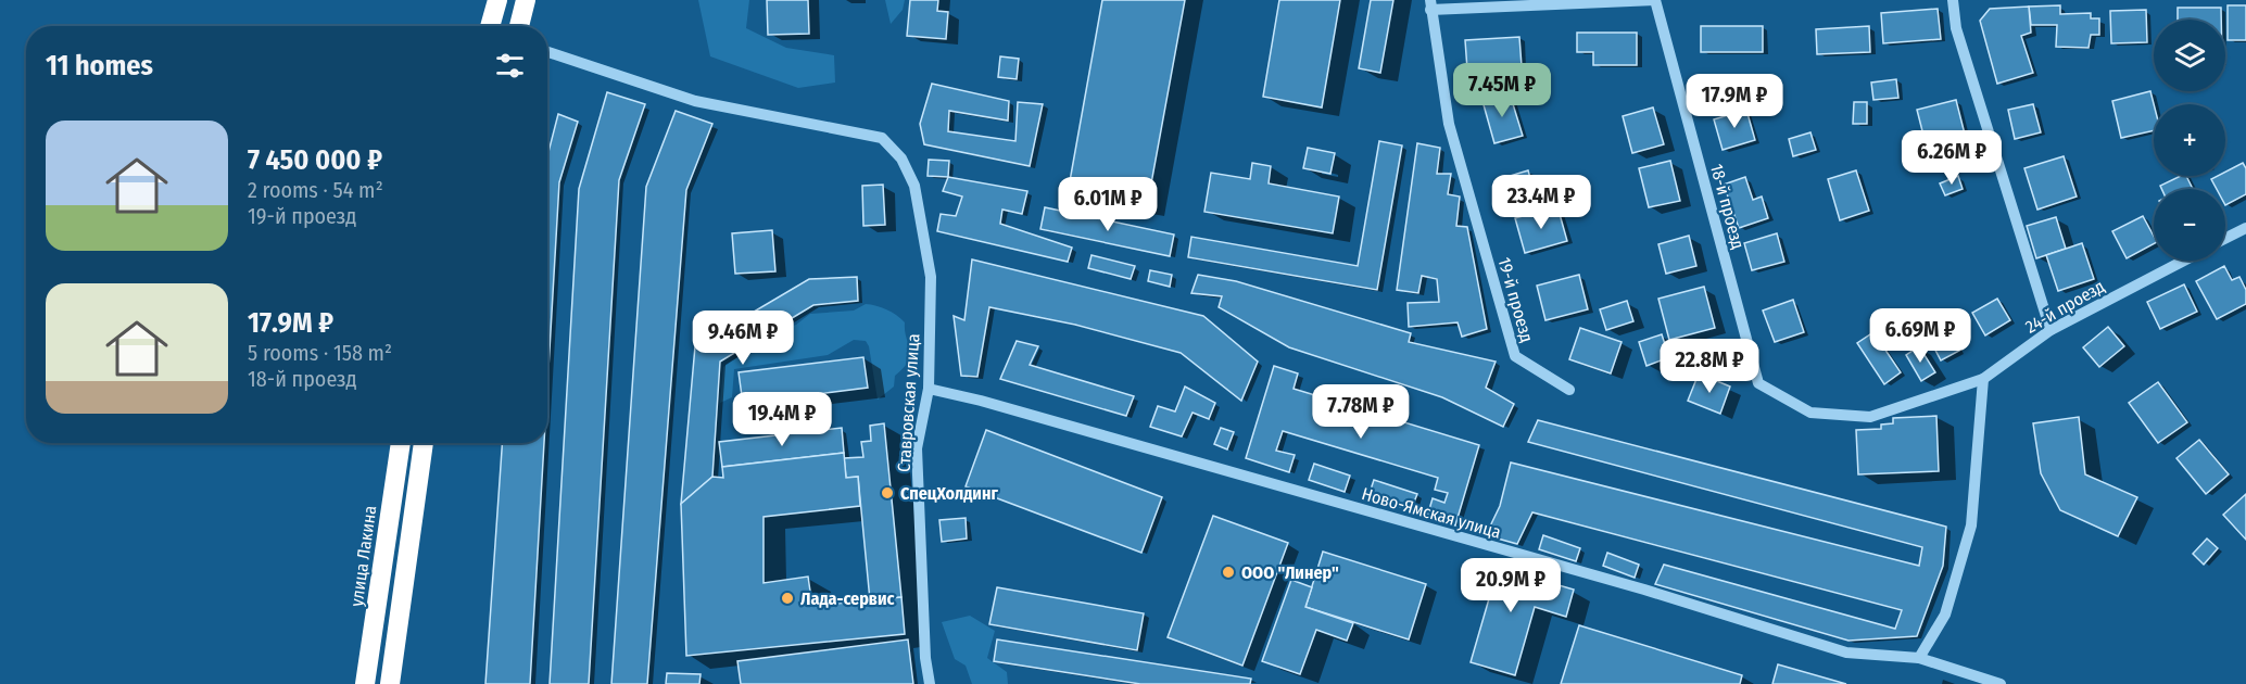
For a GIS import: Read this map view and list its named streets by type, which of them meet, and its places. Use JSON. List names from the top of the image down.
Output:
{
  "streets": {
    "highway": ["улица Лакина"],
    "street": [
      "18-й проезд",
      "19-й проезд",
      "24-й проезд",
      "Ставровская улица",
      "Ново-Ямская улица"
    ]
  },
  "crossings": [
    ["18-й проезд", "24-й проезд"],
    ["Ставровская улица", "Ново-Ямская улица"]
  ],
  "places": ["СпецХолдинг", "ООО \"Линер\"", "Лада-сервис"],
  "page": {
    "map_buttons": ["+", "−"],
    "heading": "11 homes",
    "price": [
      "7.45M ₽",
      "17.9M ₽",
      "6.26M ₽",
      "23.4M ₽",
      "6.01M ₽",
      "6.69M ₽",
      "9.46M ₽",
      "22.8M ₽",
      "7.78M ₽",
      "19.4M ₽",
      "20.9M ₽"
    ],
    "list": [
      {
        "name": "7 450 000 ₽",
        "note": "2 rooms · 54 m² · 19-й проезд"
      },
      {
        "name": "17.9M ₽",
        "note": "5 rooms · 158 m² · 18-й проезд"
      }
    ]
  }
}
